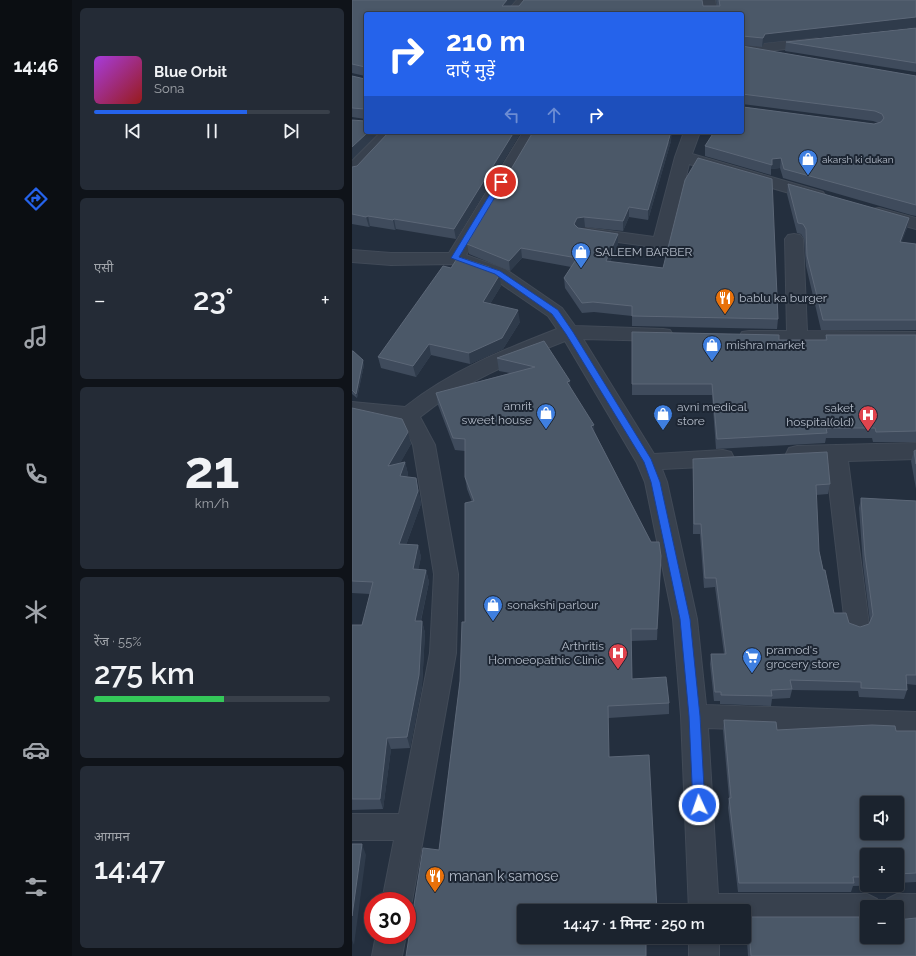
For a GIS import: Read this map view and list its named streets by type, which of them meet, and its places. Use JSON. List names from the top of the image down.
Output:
{
  "places": {
    "shop": [
      "akarsh ki dukan",
      "SALEEM BARBER",
      "mishra market",
      "amrit sweet house",
      "avni medical store",
      "sonakshi parlour"
    ],
    "restaurant": ["bablu ka burger", "manan k samose"],
    "hospital": ["saket hospital(old)", "Arthritis Homoeopathic Clinic"],
    "supermarket": ["pramod's grocery store"]
  },
  "page": {
    "tabs": "14:46",
    "turn": ["210 m", "दाएँ मुड़ें"],
    "song": ["Blue Orbit", "Sona"],
    "tile": [
      "एसी",
      ["21", "km/h"],
      ["रेंज · 55%", "275 km"],
      ["आगमन", "14:47"]
    ],
    "heat": ["−", "23°", "+"],
    "map_buttons": ["+", "−"],
    "limit": "30",
    "trip": "14:47 · 1 मिनट · 250 m"
  }
}
